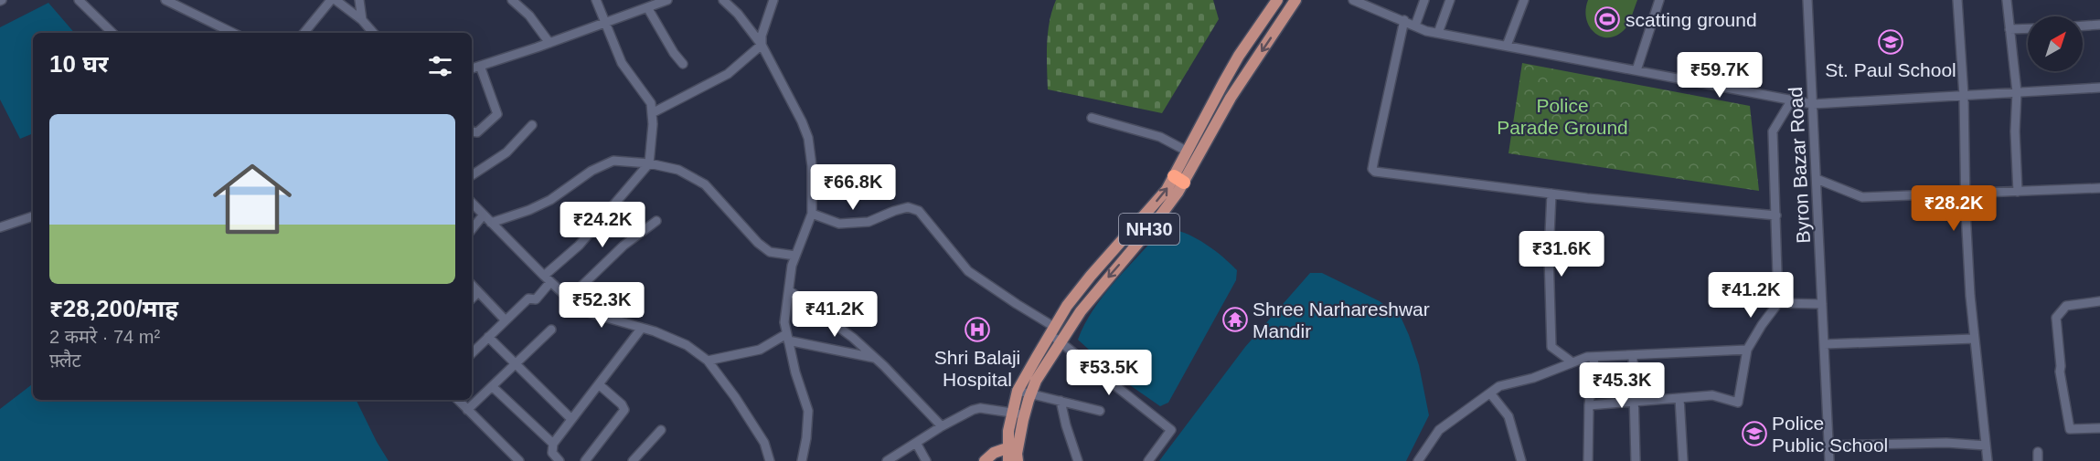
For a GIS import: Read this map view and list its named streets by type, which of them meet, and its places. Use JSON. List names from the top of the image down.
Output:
{
  "streets": {
    "main road": ["NH30"],
    "street": ["Byron Bazar Road"]
  },
  "parks": ["Police Parade Ground"],
  "places": {
    "sports": ["scatting ground"],
    "school or university": ["St. Paul School", "Police Public School"],
    "temple": ["Shree Narhareshwar Mandir"],
    "hospital": ["Shri Balaji Hospital"]
  },
  "north": "top right",
  "page": {
    "heading": "10 घर",
    "price": [
      "₹59.7K",
      "₹66.8K",
      "₹28.2K",
      "₹24.2K",
      "₹31.6K",
      "₹41.2K",
      "₹52.3K",
      "₹41.2K",
      "₹53.5K",
      "₹45.3K"
    ],
    "list": [
      {
        "name": "₹28,200/माह",
        "note": "2 कमरे · 74 m² · फ़्लैट"
      }
    ]
  }
}
